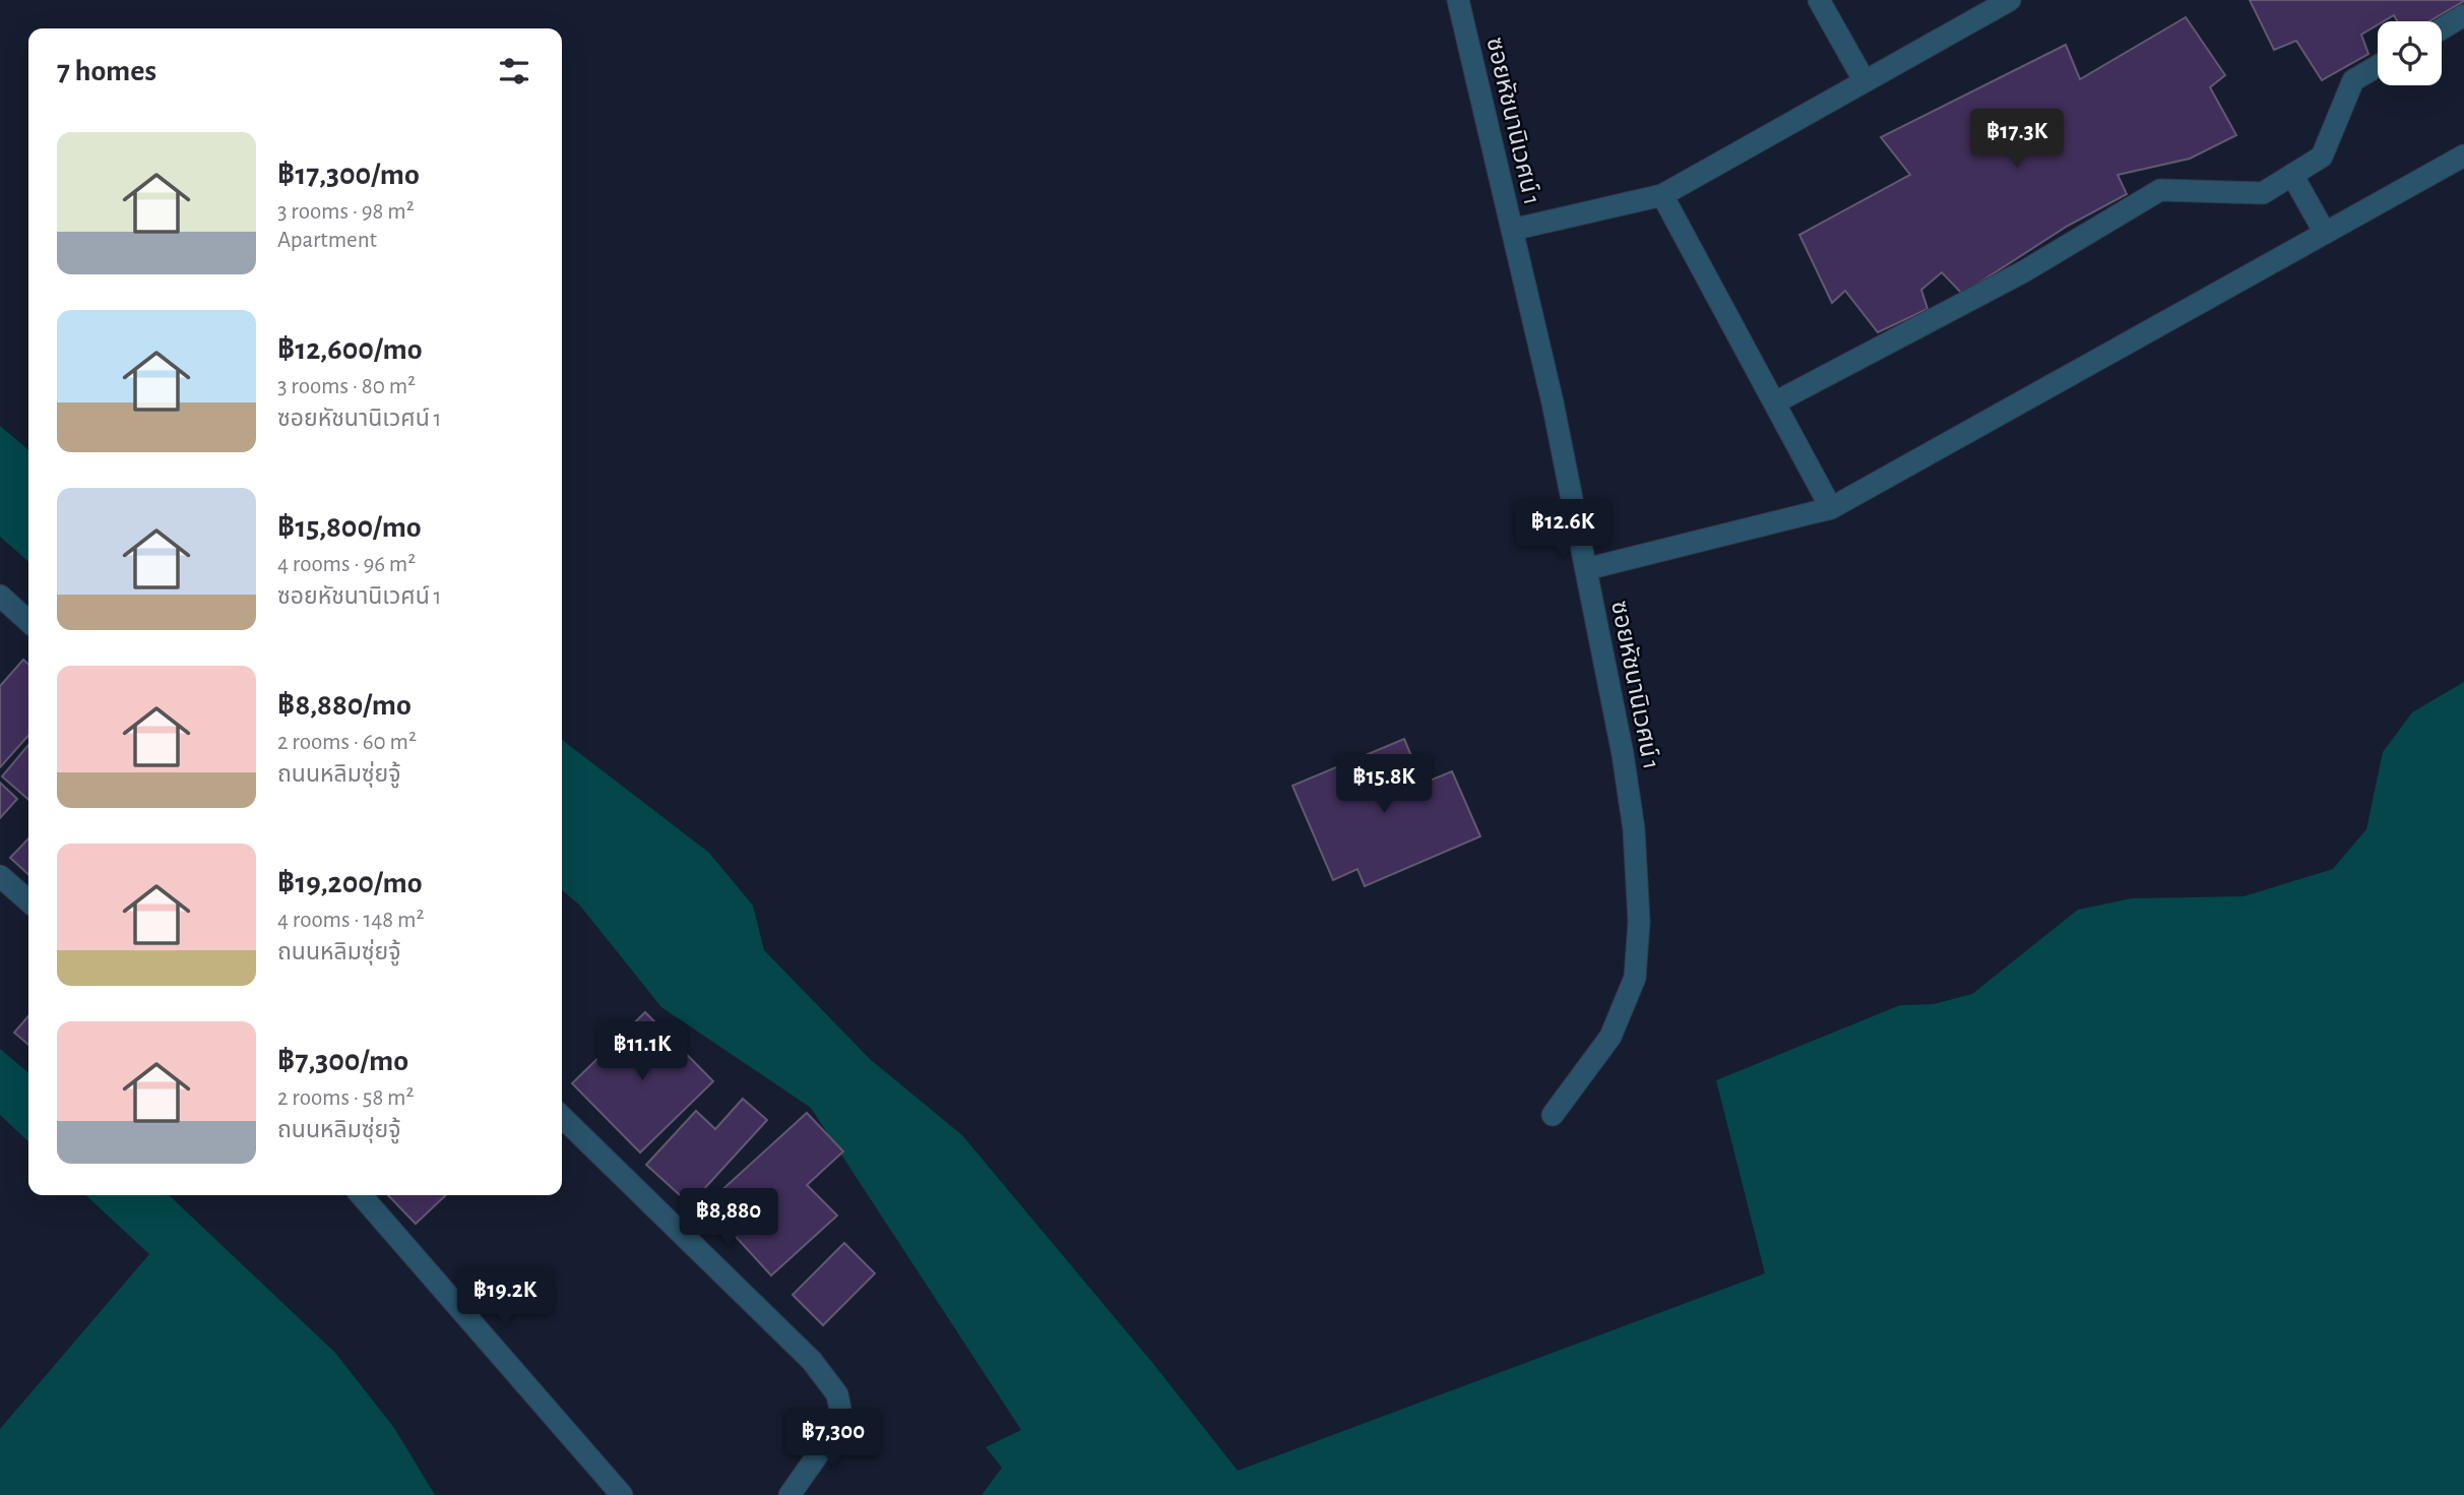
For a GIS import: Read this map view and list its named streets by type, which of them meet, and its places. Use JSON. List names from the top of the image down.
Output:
{
  "streets": {
    "street": ["ซอยหัชนานิเวศน์ 1"]
  },
  "page": {
    "heading": "7 homes",
    "price": [
      "฿17.3K",
      "฿12.6K",
      "฿15.8K",
      "฿11.1K",
      "฿8,880",
      "฿19.2K",
      "฿7,300"
    ],
    "list": [
      {
        "name": "฿17,300/mo",
        "note": "3 rooms · 98 m² · Apartment"
      },
      {
        "name": "฿12,600/mo",
        "note": "3 rooms · 80 m² · ซอยหัชนานิเวศน์ 1"
      },
      {
        "name": "฿15,800/mo",
        "note": "4 rooms · 96 m² · ซอยหัชนานิเวศน์ 1"
      },
      {
        "name": "฿8,880/mo",
        "note": "2 rooms · 60 m² · ถนนหลิมซุ่ยจู้"
      },
      {
        "name": "฿19,200/mo",
        "note": "4 rooms · 148 m² · ถนนหลิมซุ่ยจู้"
      },
      {
        "name": "฿7,300/mo",
        "note": "2 rooms · 58 m² · ถนนหลิมซุ่ยจู้"
      }
    ]
  }
}
